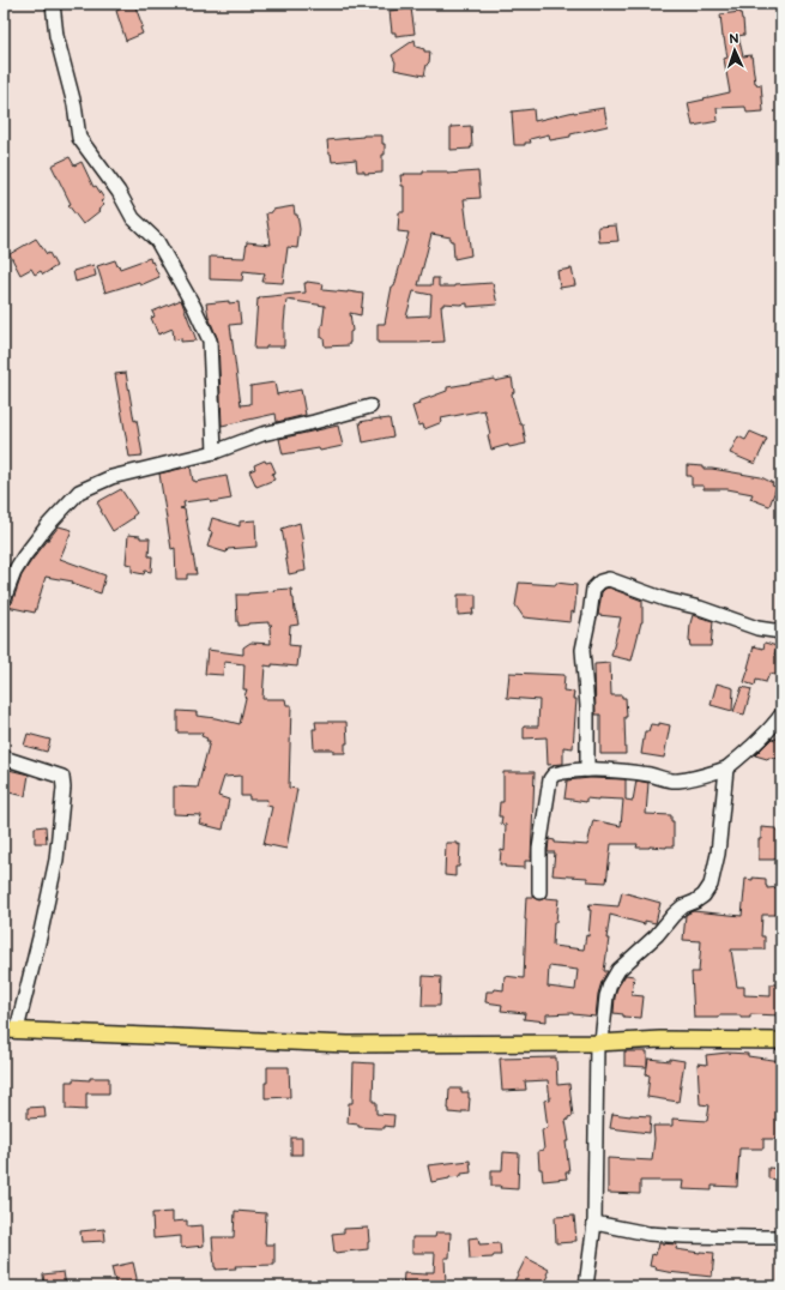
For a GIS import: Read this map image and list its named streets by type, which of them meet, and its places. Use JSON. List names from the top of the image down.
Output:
{
  "north": "top"
}
